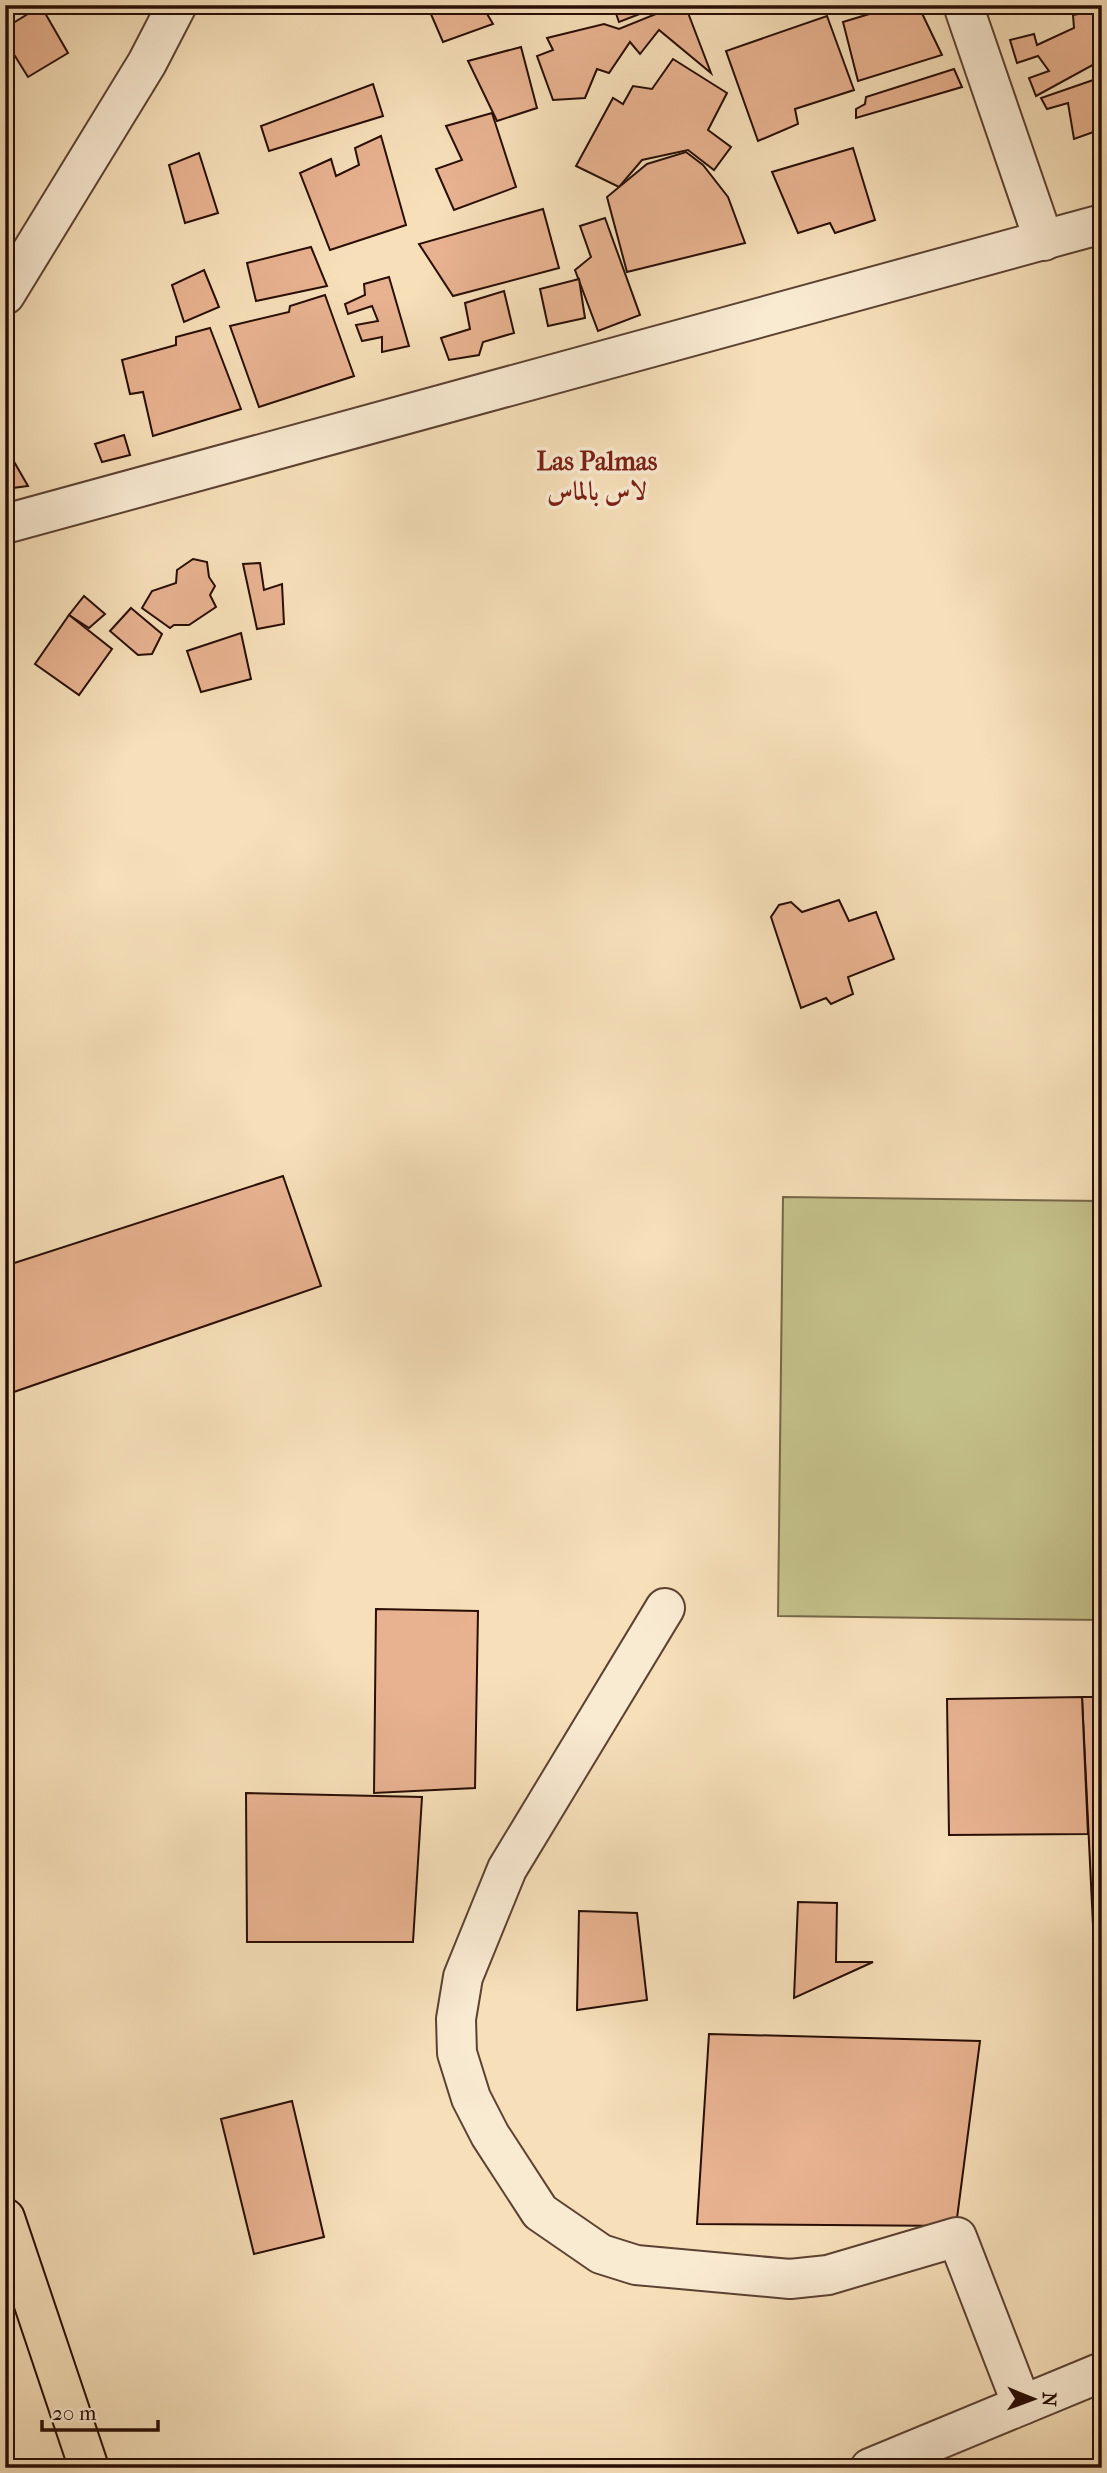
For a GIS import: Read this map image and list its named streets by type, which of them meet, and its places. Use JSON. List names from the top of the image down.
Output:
{
  "districts": ["Las Palmas لاس بالماس"],
  "scale_bar": "20 m",
  "north": "right"
}
